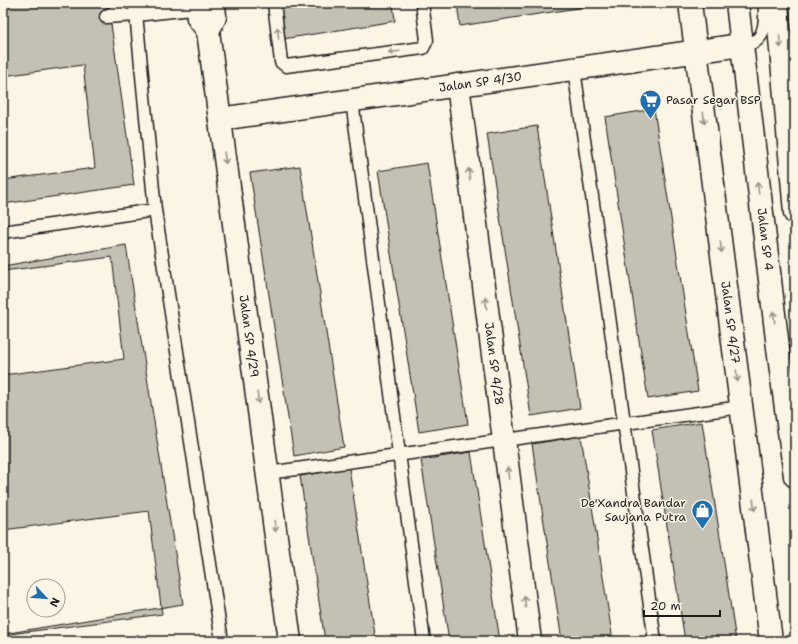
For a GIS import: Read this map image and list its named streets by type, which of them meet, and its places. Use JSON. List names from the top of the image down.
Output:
{
  "streets": {
    "street": [
      "Jalan SP 4/30",
      "Jalan SP 4",
      "Jalan SP 4/27",
      "Jalan SP 4/29",
      "Jalan SP 4/28"
    ]
  },
  "crossings": [
    ["Jalan SP 4/30", "Jalan SP 4"],
    ["Jalan SP 4/30", "Jalan SP 4/27"],
    ["Jalan SP 4/30", "Jalan SP 4/29"],
    ["Jalan SP 4/30", "Jalan SP 4/28"]
  ],
  "one_way": ["Jalan SP 4/27", "Jalan SP 4/29", "Jalan SP 4/28"],
  "places": {
    "supermarket": ["Pasar Segar BSP"],
    "shop": ["De'Xandra Bandar Saujana Putra"]
  },
  "scale_bar": "20 m",
  "north": "bottom right"
}
